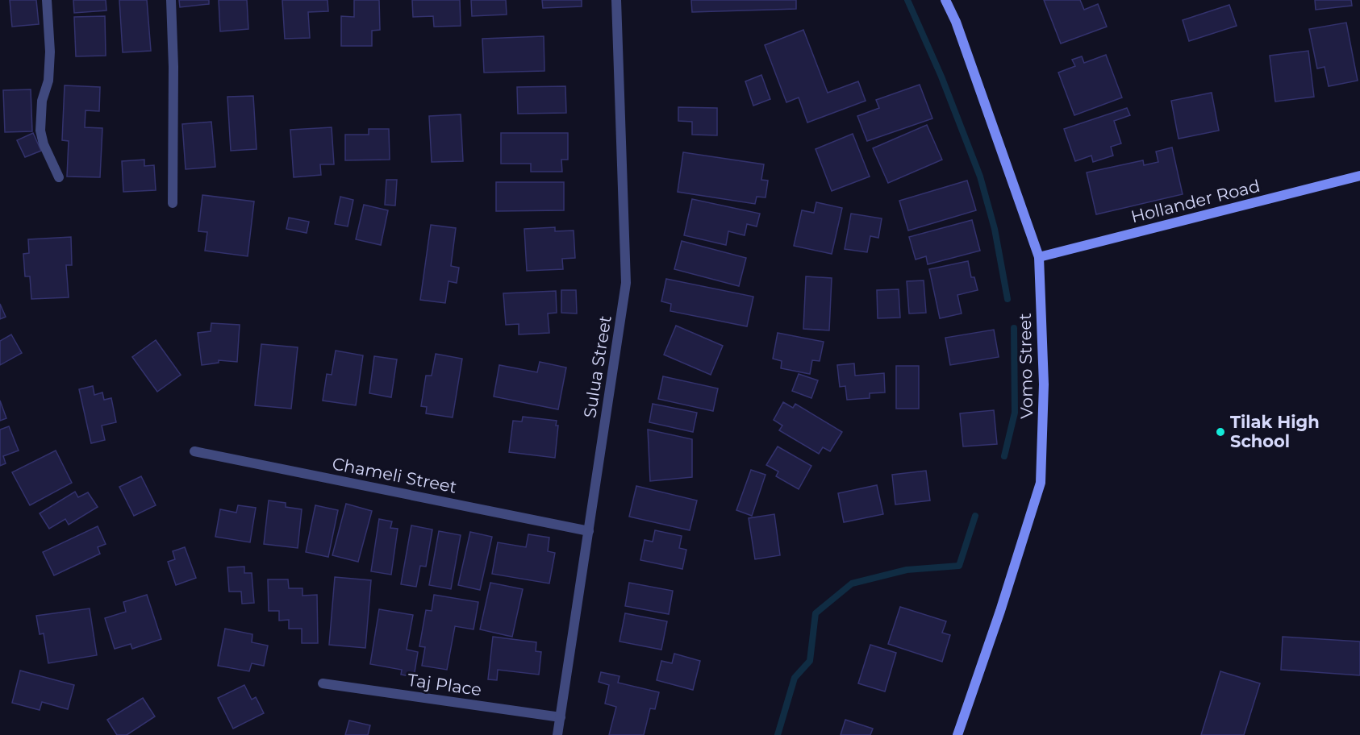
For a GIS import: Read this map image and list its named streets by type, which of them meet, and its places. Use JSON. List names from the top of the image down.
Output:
{
  "streets": {
    "main road": ["Hollander Road", "Vomo Street"],
    "street": ["Sulua Street", "Chameli Street", "Taj Place"]
  },
  "crossings": [
    ["Hollander Road", "Vomo Street"],
    ["Sulua Street", "Chameli Street"],
    ["Sulua Street", "Taj Place"]
  ],
  "places": ["Tilak High School"]
}
